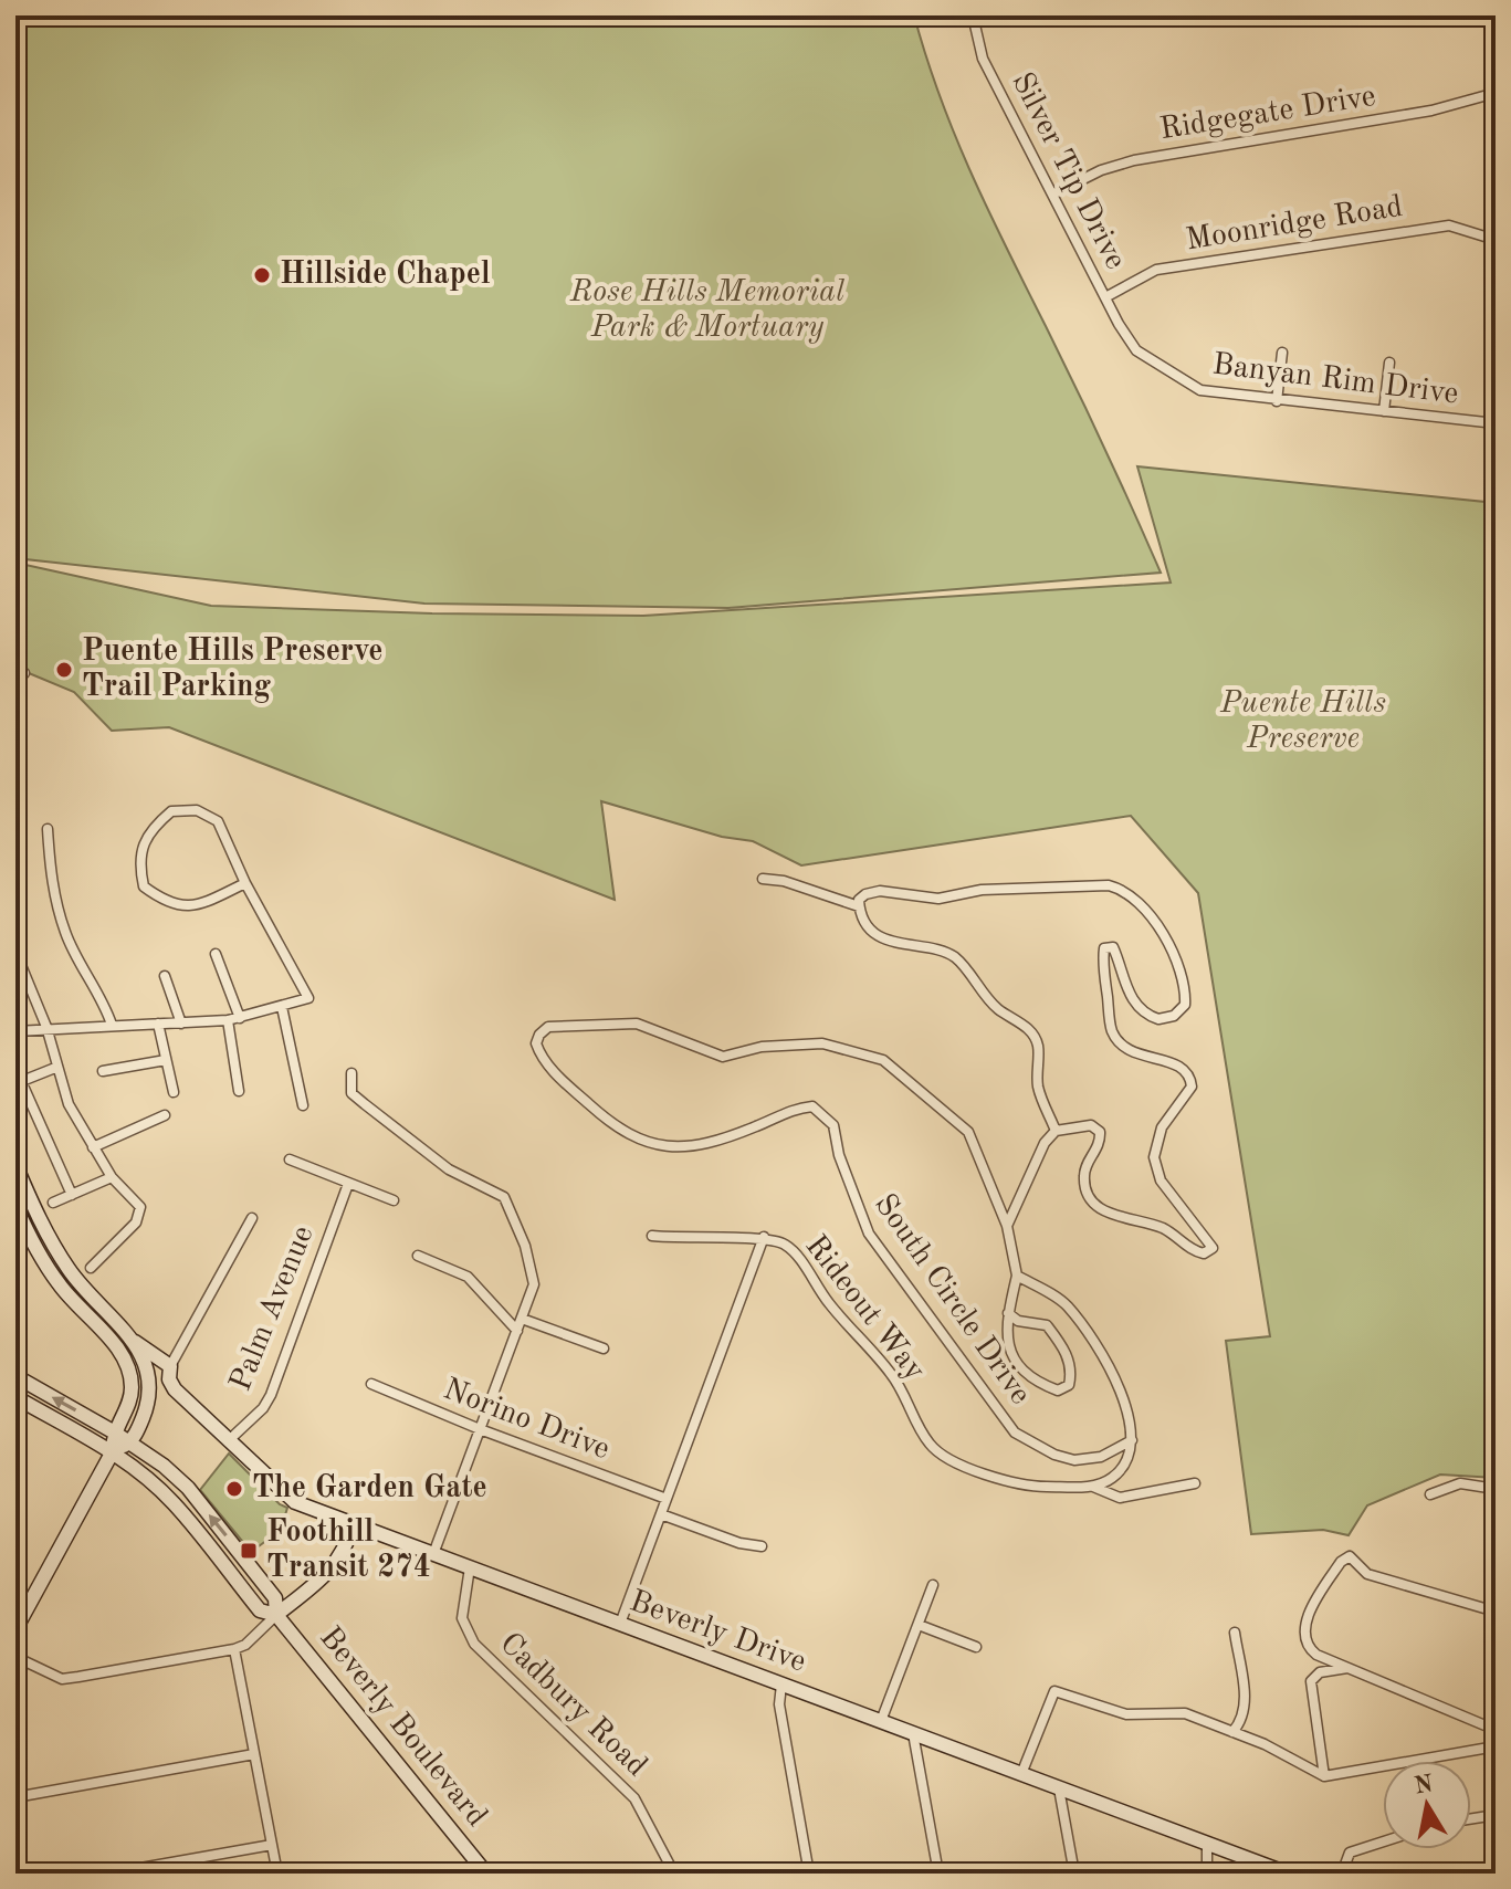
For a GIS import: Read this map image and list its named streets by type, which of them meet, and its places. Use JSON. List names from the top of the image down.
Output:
{
  "streets": {
    "main road": ["Beverly Drive", "Beverly Boulevard"],
    "street": [
      "Ridgegate Drive",
      "Silver Tip Drive",
      "Moonridge Road",
      "Banyan Rim Drive",
      "South Circle Drive",
      "Palm Avenue",
      "Rideout Way",
      "Norino Drive",
      "Cadbury Road"
    ]
  },
  "crossings": [
    ["Ridgegate Drive", "Silver Tip Drive"],
    ["Silver Tip Drive", "Moonridge Road"],
    ["Silver Tip Drive", "Banyan Rim Drive"],
    ["Moonridge Road", "Banyan Rim Drive"],
    ["Palm Avenue", "Beverly Drive"],
    ["Rideout Way", "Norino Drive"],
    ["Rideout Way", "Beverly Drive"],
    ["Beverly Drive", "Cadbury Road"]
  ],
  "parks": ["Rose Hills Memorial Park & Mortuary", "Puente Hills Preserve"],
  "places": {
    "other": ["Hillside Chapel", "Puente Hills Preserve Trail Parking", "The Garden Gate"],
    "transit": ["Foothill Transit 274"]
  },
  "north": "top"
}
